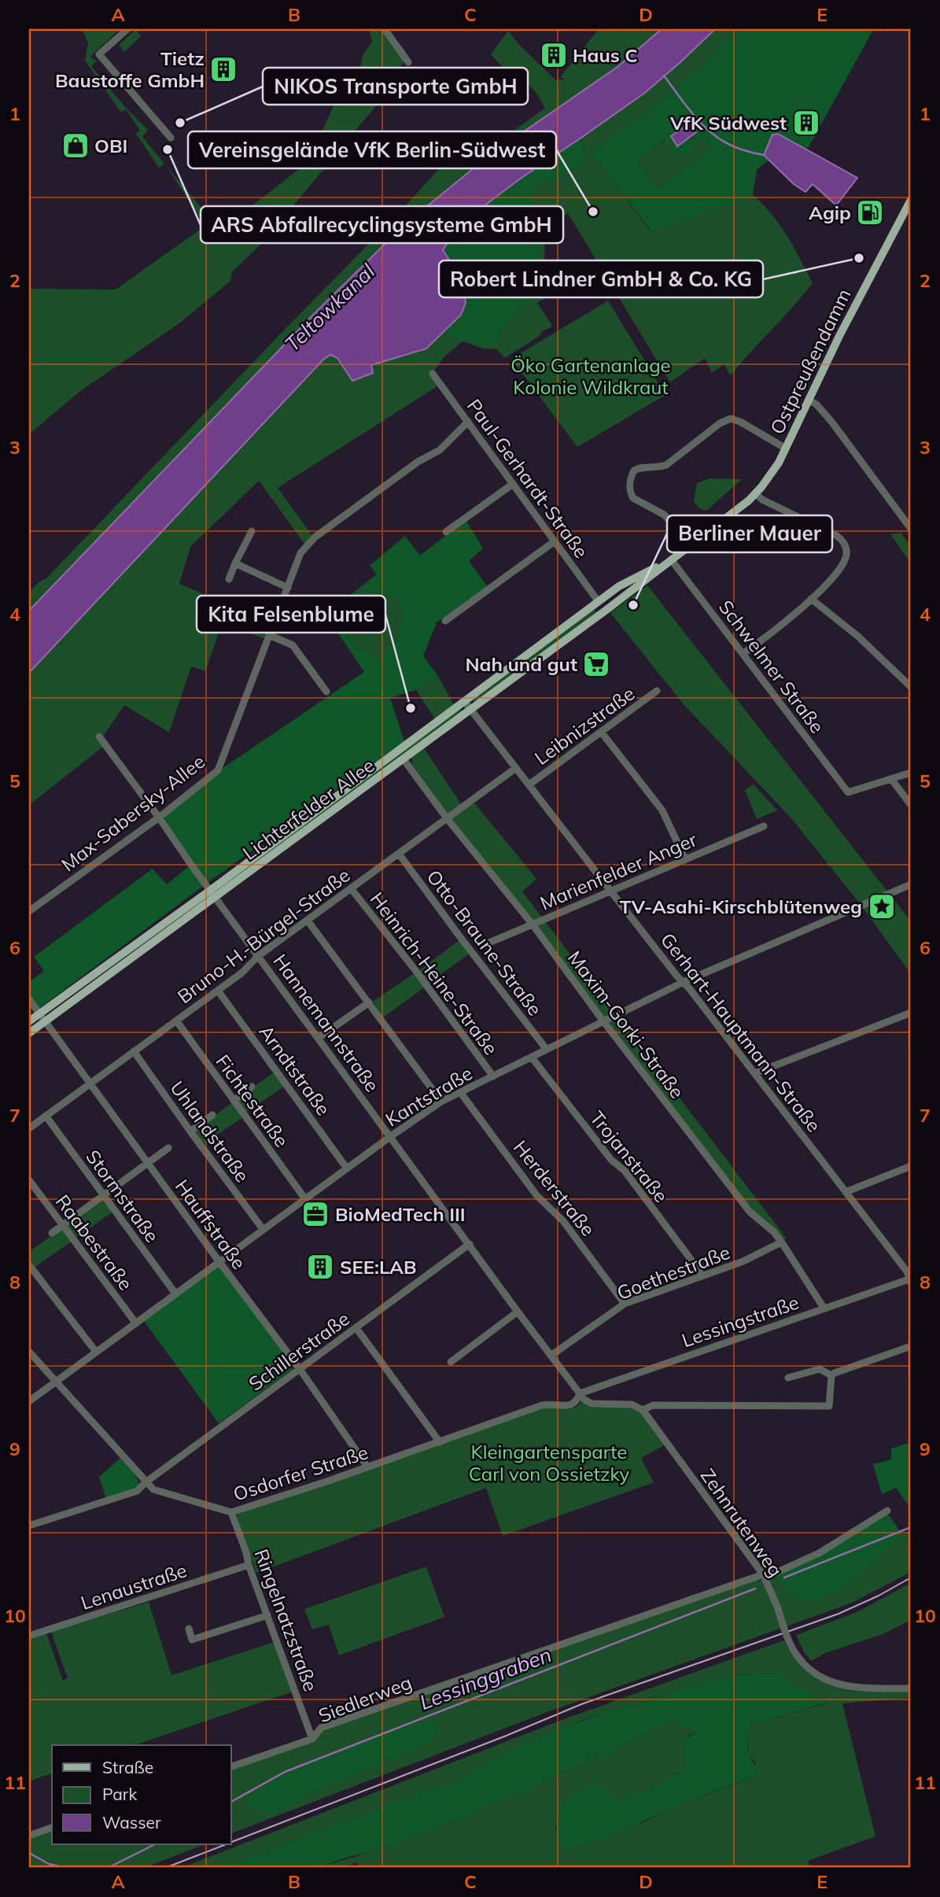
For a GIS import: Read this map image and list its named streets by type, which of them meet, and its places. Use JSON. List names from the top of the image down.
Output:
{
  "streets": {
    "main road": ["Ostpreußendamm", "Lichterfelder Allee"],
    "street": [
      "Paul-Gerhardt-Straße",
      "Schwelmer Straße",
      "Leibnizstraße",
      "Max-Sabersky-Allee",
      "Marienfelder Anger",
      "Bruno-H.-Bürgel-Straße",
      "Otto-Braune-Straße",
      "Heinrich-Heine-Straße",
      "Hannemannstraße",
      "Maxim-Gorki-Straße",
      "Gerhart-Hauptmann-Straße",
      "Arndtstraße",
      "Kantstraße",
      "Fichtestraße",
      "Uhlandstraße",
      "Trojanstraße",
      "Herderstraße",
      "Stormstraße",
      "Hauffstraße",
      "Raabestraße",
      "Goethestraße",
      "Lessingstraße",
      "Schillerstraße",
      "Osdorfer Straße",
      "Zehnrutenweg",
      "Lenaustraße",
      "Ringelnatzstraße",
      "Siedlerweg"
    ]
  },
  "crossings": [
    ["Ostpreußendamm", "Schwelmer Straße"],
    ["Ostpreußendamm", "Lichterfelder Allee"],
    ["Paul-Gerhardt-Straße", "Lichterfelder Allee"],
    ["Paul-Gerhardt-Straße", "Max-Sabersky-Allee"],
    ["Leibnizstraße", "Gerhart-Hauptmann-Straße"],
    ["Lichterfelder Allee", "Hannemannstraße"],
    ["Lichterfelder Allee", "Maxim-Gorki-Straße"],
    ["Lichterfelder Allee", "Gerhart-Hauptmann-Straße"],
    ["Lichterfelder Allee", "Hauffstraße"],
    ["Max-Sabersky-Allee", "Hannemannstraße"],
    ["Marienfelder Anger", "Maxim-Gorki-Straße"],
    ["Marienfelder Anger", "Gerhart-Hauptmann-Straße"],
    ["Bruno-H.-Bürgel-Straße", "Otto-Braune-Straße"],
    ["Bruno-H.-Bürgel-Straße", "Heinrich-Heine-Straße"],
    ["Bruno-H.-Bürgel-Straße", "Hannemannstraße"],
    ["Bruno-H.-Bürgel-Straße", "Maxim-Gorki-Straße"],
    ["Bruno-H.-Bürgel-Straße", "Gerhart-Hauptmann-Straße"],
    ["Bruno-H.-Bürgel-Straße", "Arndtstraße"],
    ["Bruno-H.-Bürgel-Straße", "Fichtestraße"],
    ["Bruno-H.-Bürgel-Straße", "Uhlandstraße"],
    ["Bruno-H.-Bürgel-Straße", "Stormstraße"],
    ["Bruno-H.-Bürgel-Straße", "Hauffstraße"],
    ["Otto-Braune-Straße", "Kantstraße"],
    ["Heinrich-Heine-Straße", "Kantstraße"],
    ["Hannemannstraße", "Kantstraße"],
    ["Hannemannstraße", "Goethestraße"],
    ["Hannemannstraße", "Lessingstraße"],
    ["Hannemannstraße", "Schillerstraße"],
    ["Hannemannstraße", "Osdorfer Straße"],
    ["Hannemannstraße", "Zehnrutenweg"],
    ["Maxim-Gorki-Straße", "Kantstraße"],
    ["Maxim-Gorki-Straße", "Goethestraße"],
    ["Maxim-Gorki-Straße", "Lessingstraße"],
    ["Gerhart-Hauptmann-Straße", "Kantstraße"],
    ["Gerhart-Hauptmann-Straße", "Lessingstraße"],
    ["Arndtstraße", "Kantstraße"],
    ["Kantstraße", "Fichtestraße"],
    ["Kantstraße", "Uhlandstraße"],
    ["Kantstraße", "Trojanstraße"],
    ["Kantstraße", "Herderstraße"],
    ["Kantstraße", "Stormstraße"],
    ["Kantstraße", "Hauffstraße"],
    ["Kantstraße", "Raabestraße"],
    ["Trojanstraße", "Goethestraße"],
    ["Herderstraße", "Goethestraße"],
    ["Hauffstraße", "Schillerstraße"],
    ["Hauffstraße", "Osdorfer Straße"],
    ["Lessingstraße", "Osdorfer Straße"],
    ["Schillerstraße", "Osdorfer Straße"],
    ["Osdorfer Straße", "Ringelnatzstraße"],
    ["Zehnrutenweg", "Siedlerweg"],
    ["Lenaustraße", "Ringelnatzstraße"],
    ["Ringelnatzstraße", "Siedlerweg"]
  ],
  "water": ["Teltowkanal", "Lessinggraben"],
  "parks": ["Öko Gartenanlage Kolonie Wildkraut", "Kleingartensparte Carl von Ossietzky"],
  "places": {
    "building": [
      "Haus C",
      "Tietz Baustoffe GmbH",
      "VfK Südwest",
      "SEE:LAB"
    ],
    "other": [
      "NIKOS Transporte GmbH",
      "ARS Abfallrecyclingsysteme GmbH",
      "Vereinsgelände VfK Berlin-Südwest",
      "Robert Lindner GmbH & Co. KG",
      "Berliner Mauer",
      "Kita Felsenblume"
    ],
    "shop": ["OBI"],
    "fuel station": ["Agip"],
    "supermarket": ["Nah und gut"],
    "place": ["TV-Asahi-Kirschblütenweg"],
    "office": ["BioMedTech III"]
  },
  "legend": ["Straße", "Park", "Wasser"],
  "grid": {
    "columns": [
      "A",
      "B",
      "C",
      "D",
      "E"
    ],
    "rows": [
      "1",
      "2",
      "3",
      "4",
      "5",
      "6",
      "7",
      "8",
      "9",
      "10",
      "11"
    ]
  }
}
